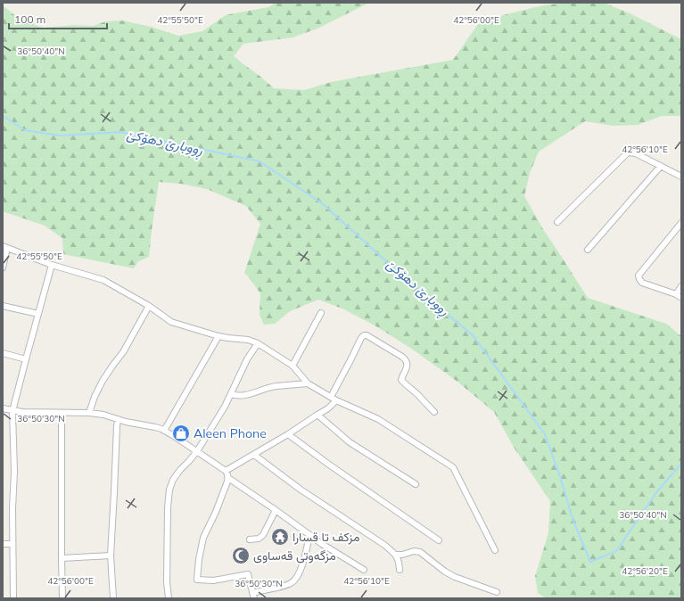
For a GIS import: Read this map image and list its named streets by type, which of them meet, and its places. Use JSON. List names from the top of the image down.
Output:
{
  "water": ["ڕووبارێ دهۆكێ"],
  "places": {
    "shop": ["Aleen Phone"],
    "temple": ["مزكف تا قسارا"],
    "mosque": ["مزگەوتی قەساوی"]
  },
  "scale_bar": "100 m",
  "coordinates": [
    "42°55'50\"E",
    "42°56'00\"E",
    "36°50'40\"N",
    "42°56'10\"E",
    "36°50'30\"N",
    "42°56'20\"E"
  ]
}
